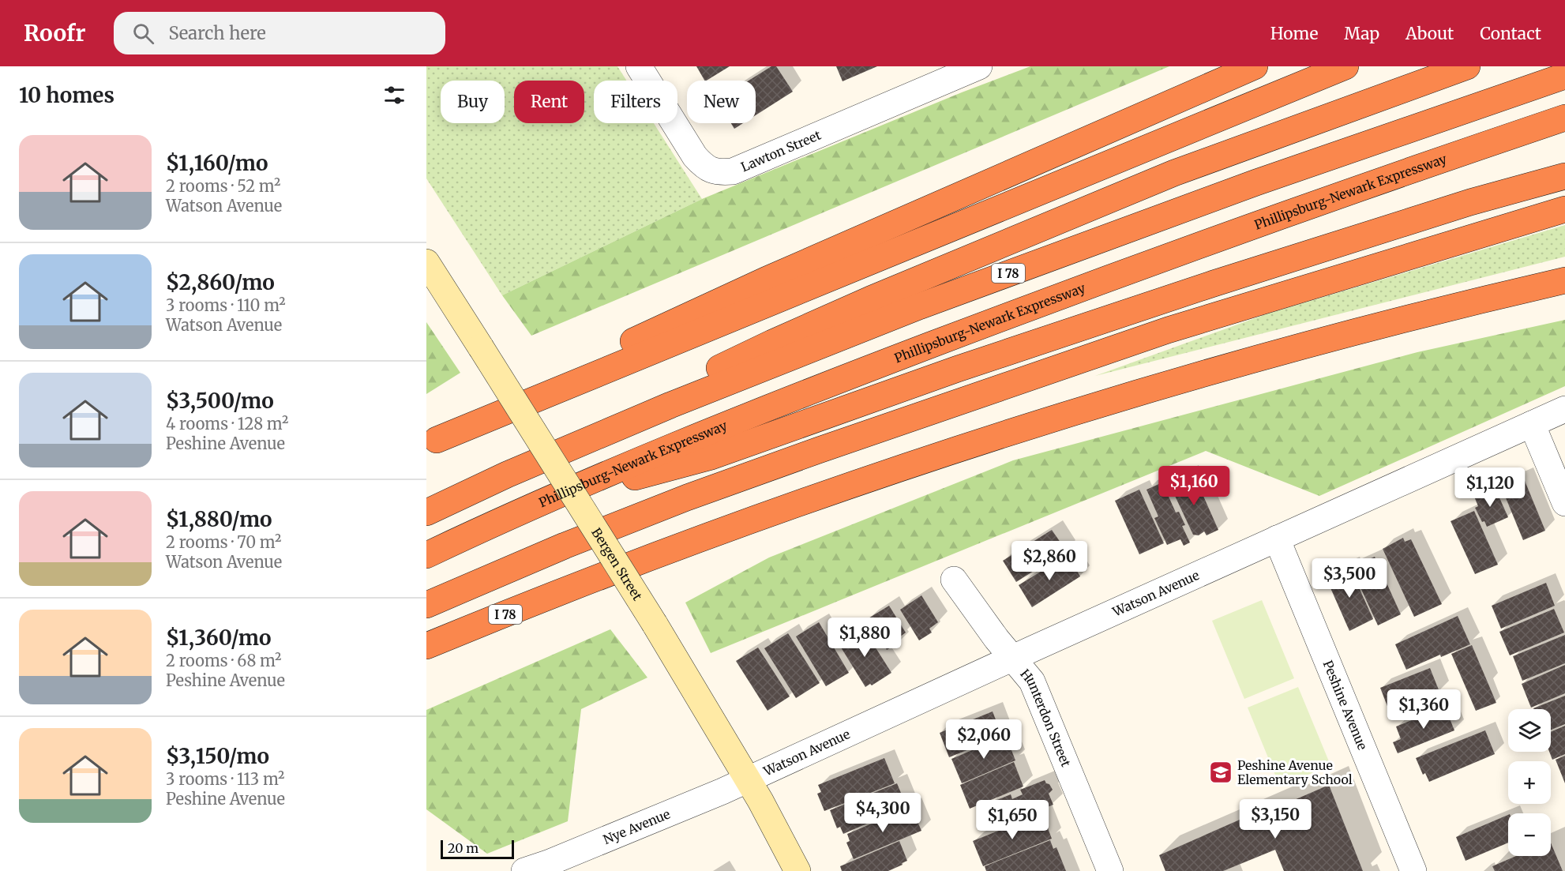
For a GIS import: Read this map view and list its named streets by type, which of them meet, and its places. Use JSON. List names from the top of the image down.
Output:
{
  "streets": {
    "highway": ["Phillipsburg-Newark Expressway", "I 78"],
    "main road": ["Bergen Street"],
    "street": [
      "Lawton Street",
      "Watson Avenue",
      "Peshine Avenue",
      "Hunterdon Street",
      "Nye Avenue"
    ]
  },
  "crossings": [
    ["Bergen Street", "Watson Avenue"],
    ["Bergen Street", "Nye Avenue"],
    ["Watson Avenue", "Peshine Avenue"],
    ["Watson Avenue", "Hunterdon Street"],
    ["Watson Avenue", "Nye Avenue"]
  ],
  "places": {
    "school or university": ["Peshine Avenue Elementary School"]
  },
  "scale_bar": "20 m",
  "page": {
    "header": "Roofr",
    "search": "Search here",
    "nav": [
      "Home",
      "Map",
      "About",
      "Contact"
    ],
    "heading": "10 homes",
    "chip": [
      "Buy",
      "Rent",
      "Filters",
      "New"
    ],
    "list": [
      {
        "name": "$1,160/mo",
        "note": "2 rooms · 52 m² · Watson Avenue"
      },
      {
        "name": "$2,860/mo",
        "note": "3 rooms · 110 m² · Watson Avenue"
      },
      {
        "name": "$3,500/mo",
        "note": "4 rooms · 128 m² · Peshine Avenue"
      },
      {
        "name": "$1,880/mo",
        "note": "2 rooms · 70 m² · Watson Avenue"
      },
      {
        "name": "$1,360/mo",
        "note": "2 rooms · 68 m² · Peshine Avenue"
      },
      {
        "name": "$3,150/mo",
        "note": "3 rooms · 113 m² · Peshine Avenue"
      }
    ],
    "price": [
      "$1,160",
      "$1,120",
      "$2,860",
      "$3,500",
      "$1,880",
      "$1,360",
      "$2,060",
      "$4,300",
      "$3,150",
      "$1,650"
    ],
    "map_buttons": ["+", "−"],
    "scale": "20 m"
  }
}
